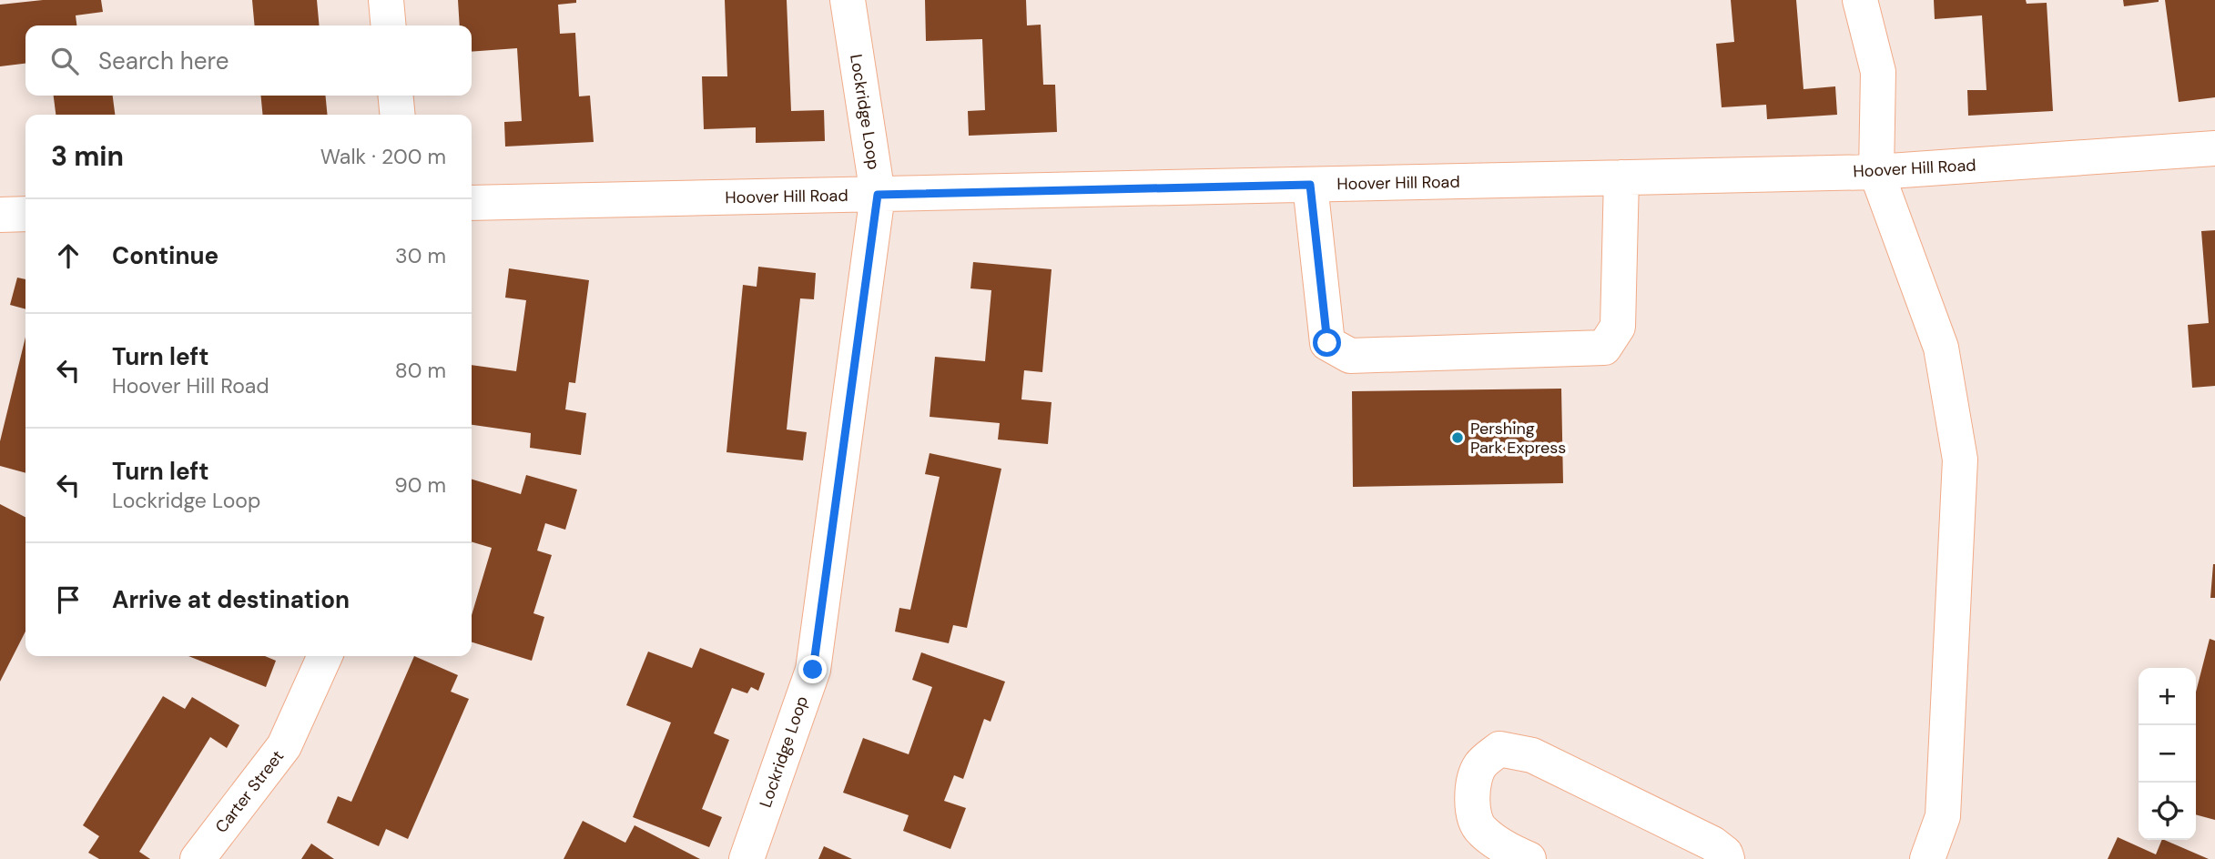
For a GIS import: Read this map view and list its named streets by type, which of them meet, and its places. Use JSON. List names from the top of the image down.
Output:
{
  "streets": {
    "street": ["Lockridge Loop", "Hoover Hill Road", "Carter Street"]
  },
  "crossings": [
    ["Lockridge Loop", "Hoover Hill Road"]
  ],
  "places": ["Pershing Park Express"],
  "page": {
    "search": "Search here",
    "heading": ["3 min", "Walk · 200 m"],
    "list": [
      ["Continue", "30 m"],
      ["Turn left", "Hoover Hill Road", "80 m"],
      ["Turn left", "Lockridge Loop", "90 m"],
      "Arrive at destination"
    ],
    "map_buttons": ["+", "−"]
  }
}
